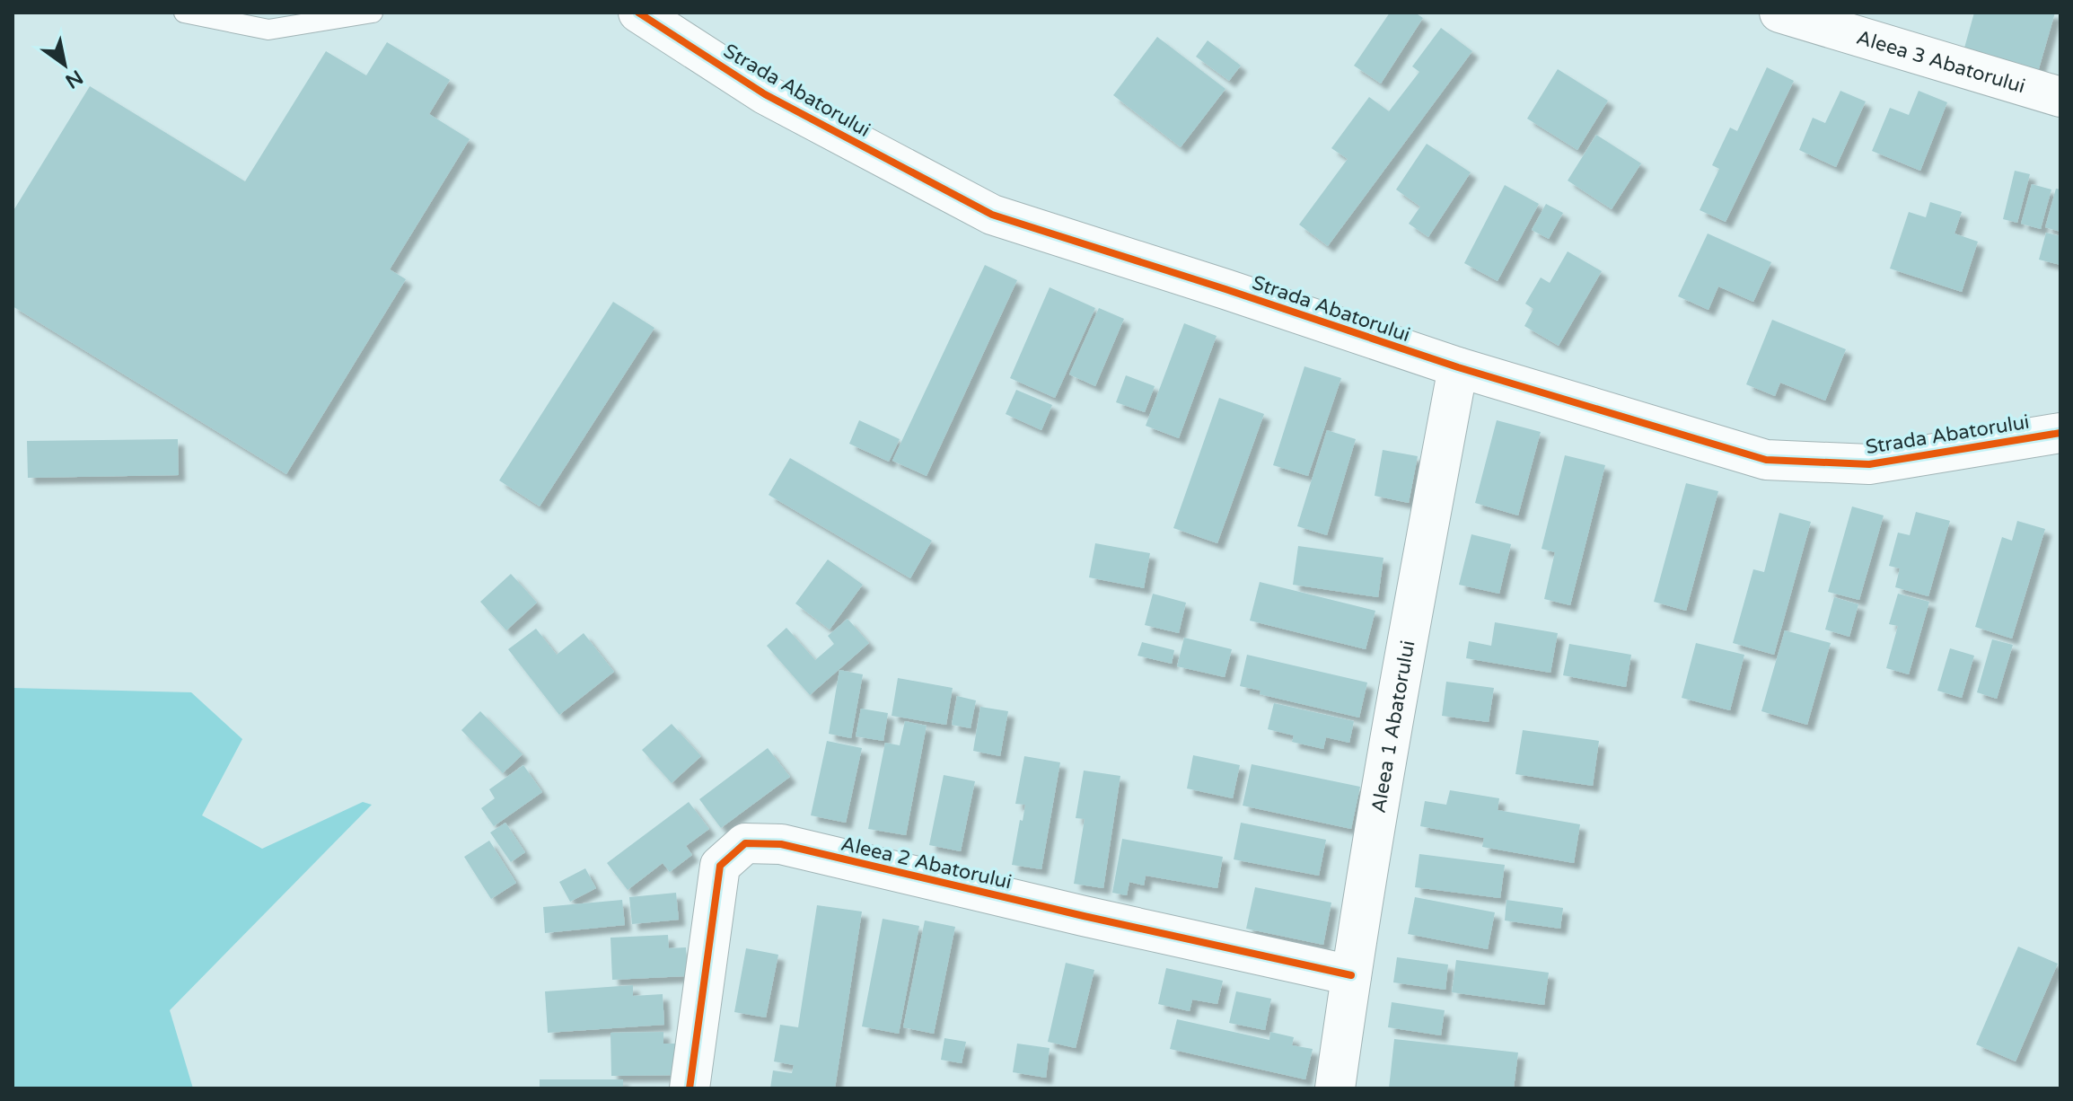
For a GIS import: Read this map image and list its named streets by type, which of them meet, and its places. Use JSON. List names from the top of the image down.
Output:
{
  "streets": {
    "street": [
      "Aleea 3 Abatorului",
      "Strada Abatorului",
      "Aleea 1 Abatorului",
      "Aleea 2 Abatorului"
    ]
  },
  "crossings": [
    ["Strada Abatorului", "Aleea 1 Abatorului"],
    ["Aleea 1 Abatorului", "Aleea 2 Abatorului"]
  ],
  "north": "bottom right"
}
